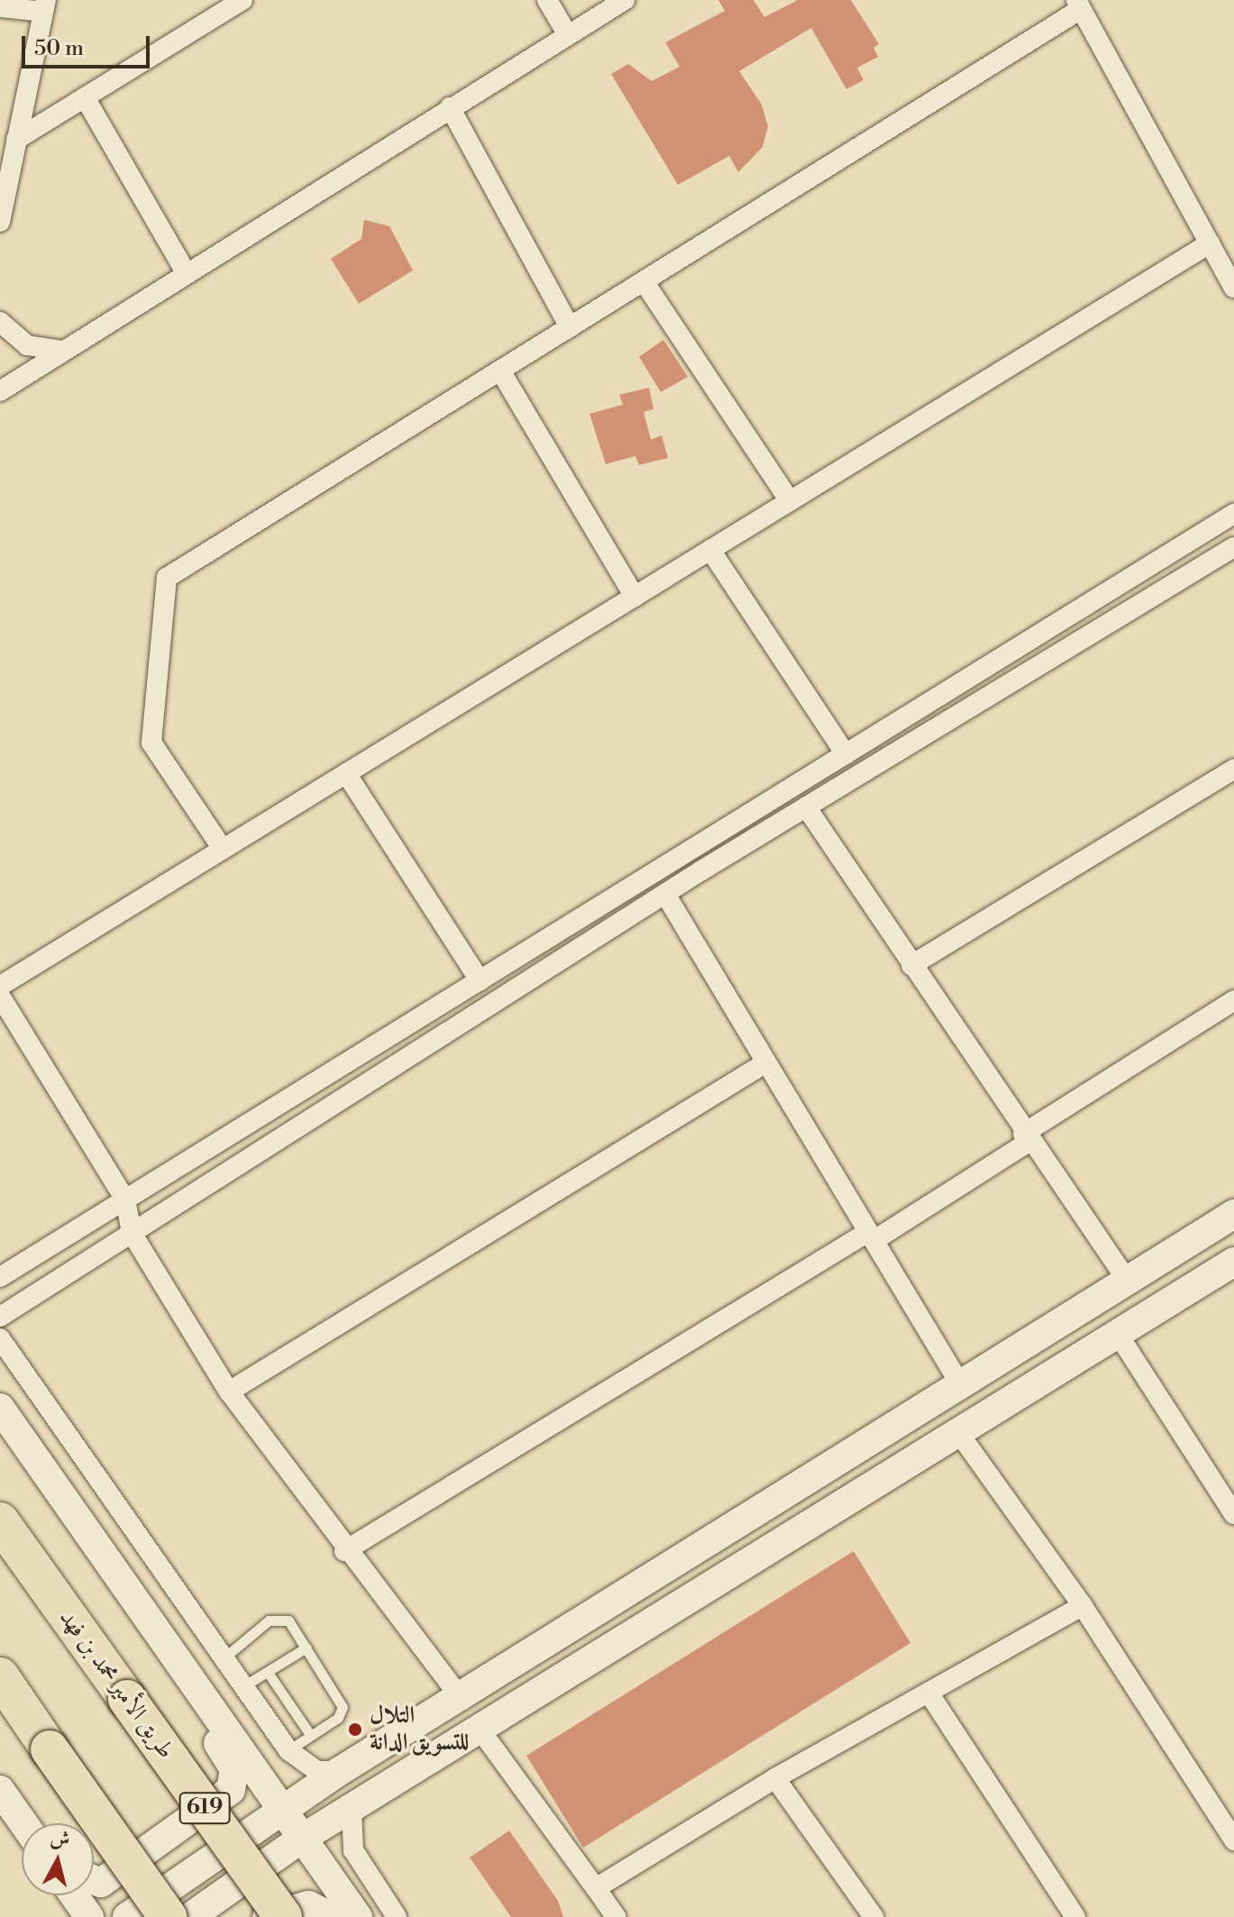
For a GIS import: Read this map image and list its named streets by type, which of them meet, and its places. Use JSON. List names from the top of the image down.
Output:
{
  "streets": {
    "highway": ["طريق الأمير محمد بن فهد", "619"]
  },
  "places": ["التلال للتسويق الدانة"],
  "scale_bar": "50 m",
  "north": "top"
}
